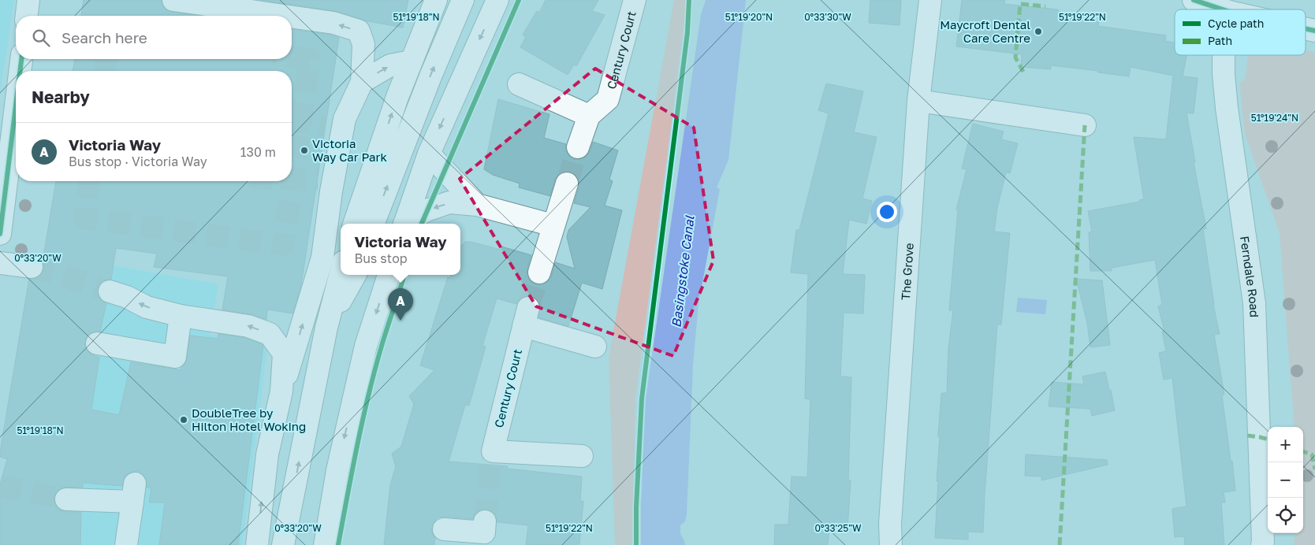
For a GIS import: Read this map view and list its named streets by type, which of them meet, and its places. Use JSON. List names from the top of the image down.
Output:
{
  "streets": {
    "main road": ["Century Court", "The Grove", "Ferndale Road"]
  },
  "water": ["Basingstoke Canal"],
  "places": ["Maycroft Dental Care Centre", "Victoria Way Car Park", "DoubleTree by Hilton Hotel Woking"],
  "legend": ["Cycle path", "Path"],
  "page": {
    "search": "Search here",
    "heading": "Nearby",
    "list": [
      {
        "mark": "A",
        "name": "Victoria Way",
        "note": "Bus stop · Victoria Way",
        "value": "130 m"
      }
    ],
    "popup": ["Victoria Way", "Bus stop"],
    "pins": "A",
    "map_buttons": ["+", "−"]
  },
  "coordinates": [
    "0°33'30\"W",
    "51°19'22\"N",
    "51°19'18\"N",
    "51°19'20\"N",
    "51°19'24\"N",
    "0°33'20\"W",
    "0°33'25\"W"
  ]
}
